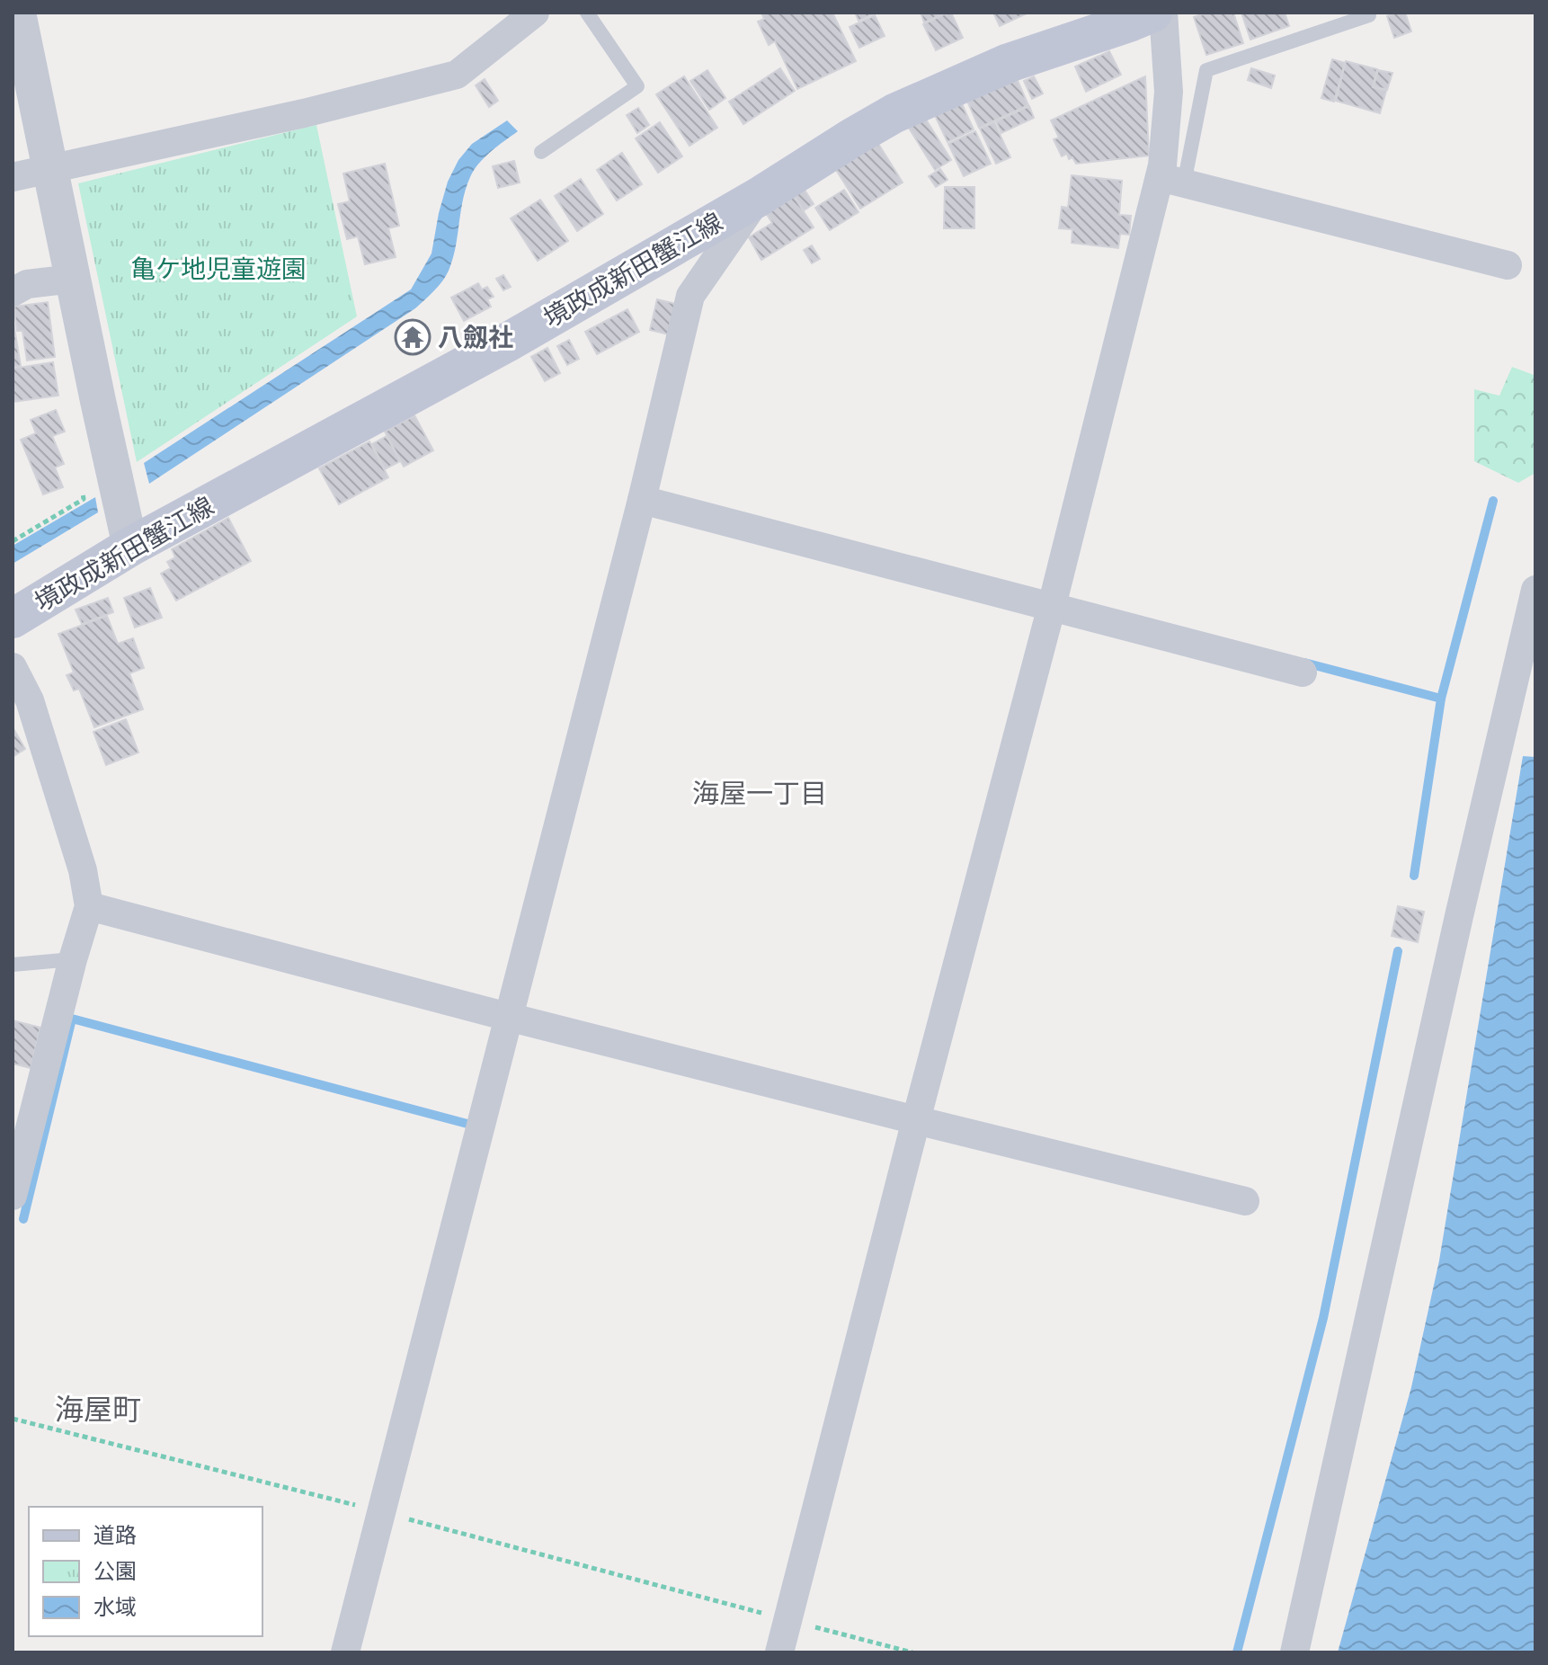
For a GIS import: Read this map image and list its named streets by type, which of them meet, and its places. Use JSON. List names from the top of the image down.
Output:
{
  "streets": {
    "main road": ["境政成新田蟹江線"]
  },
  "districts": ["海屋一丁目", "海屋町"],
  "parks": ["亀ケ地児童遊園"],
  "places": {
    "temple": ["八劔社"]
  },
  "legend": ["道路", "公園", "水域"]
}
